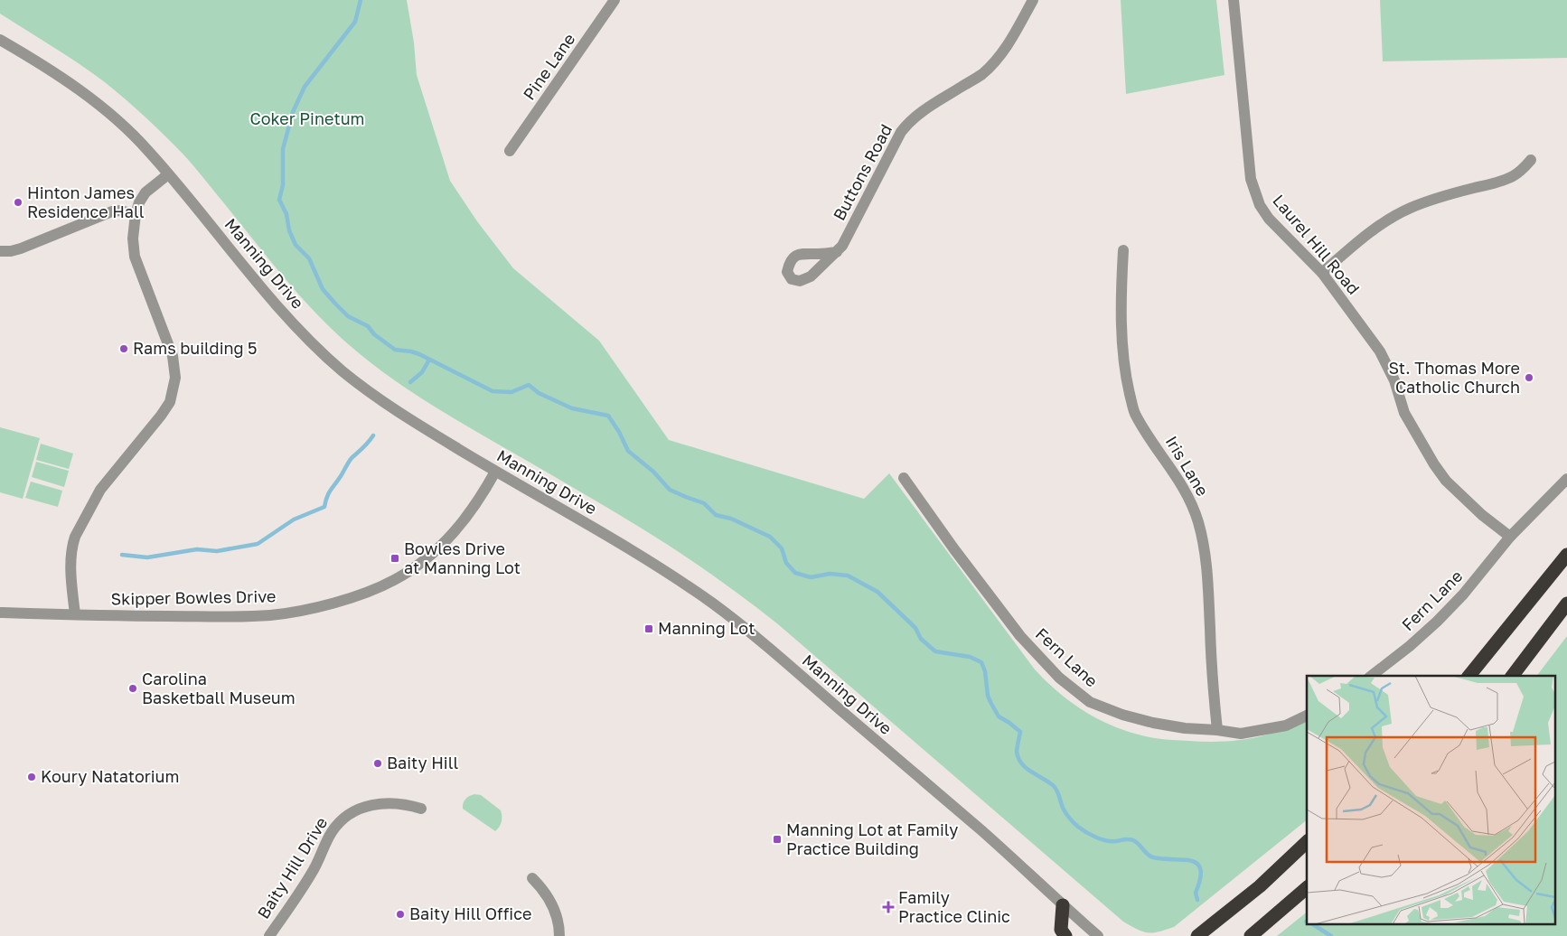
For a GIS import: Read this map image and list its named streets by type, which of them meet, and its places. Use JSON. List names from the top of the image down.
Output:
{
  "streets": {
    "street": [
      "Pine Lane",
      "Buttons Road",
      "Laurel Hill Road",
      "Manning Drive",
      "Iris Lane",
      "Skipper Bowles Drive",
      "Fern Lane",
      "Baity Hill Drive"
    ]
  },
  "crossings": [
    ["Laurel Hill Road", "Fern Lane"],
    ["Manning Drive", "Skipper Bowles Drive"],
    ["Iris Lane", "Fern Lane"]
  ],
  "parks": ["Coker Pinetum"],
  "places": {
    "other": [
      "Hinton James Residence Hall",
      "Rams building 5",
      "St. Thomas More Catholic Church",
      "Carolina Basketball Museum",
      "Baity Hill",
      "Koury Natatorium",
      "Baity Hill Office"
    ],
    "transit": ["Bowles Drive at Manning Lot", "Manning Lot", "Manning Lot at Family Practice Building"],
    "health": ["Family Practice Clinic"]
  }
}
